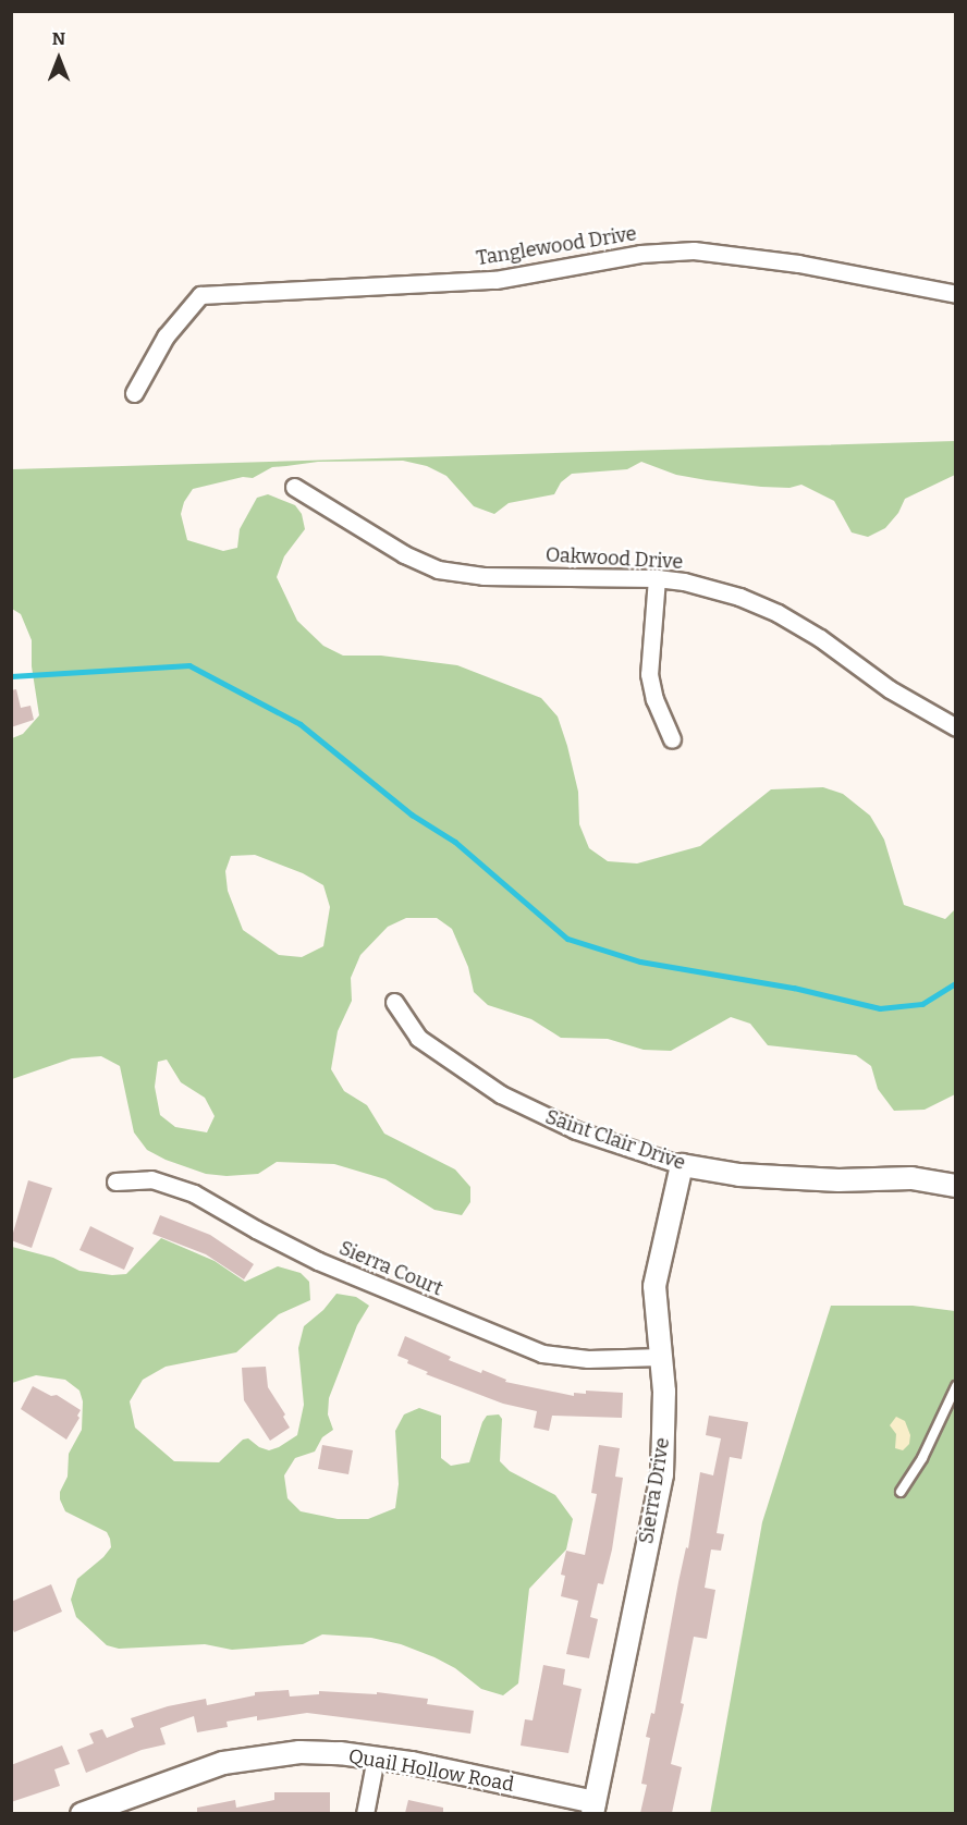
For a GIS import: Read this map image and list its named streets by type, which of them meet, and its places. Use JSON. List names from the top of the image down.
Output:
{
  "streets": {
    "street": [
      "Tanglewood Drive",
      "Oakwood Drive",
      "Saint Clair Drive",
      "Sierra Court",
      "Sierra Drive",
      "Quail Hollow Road"
    ]
  },
  "crossings": [
    ["Saint Clair Drive", "Sierra Drive"],
    ["Sierra Court", "Sierra Drive"],
    ["Sierra Drive", "Quail Hollow Road"]
  ],
  "north": "top"
}
